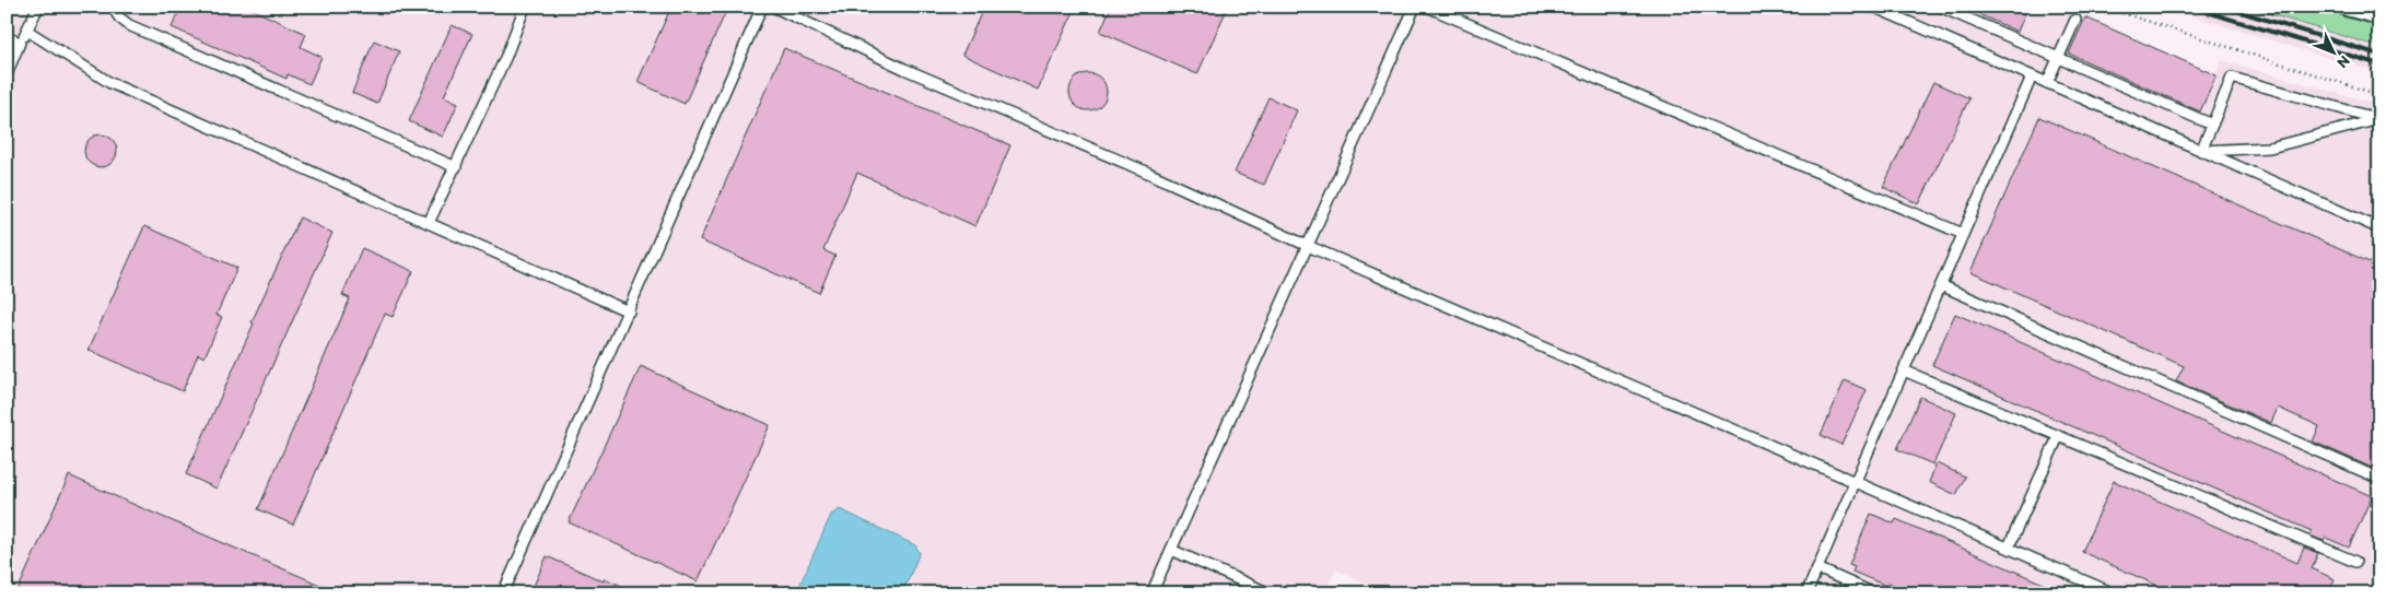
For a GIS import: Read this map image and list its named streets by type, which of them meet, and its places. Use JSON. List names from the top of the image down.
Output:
{
  "north": "bottom right"
}
